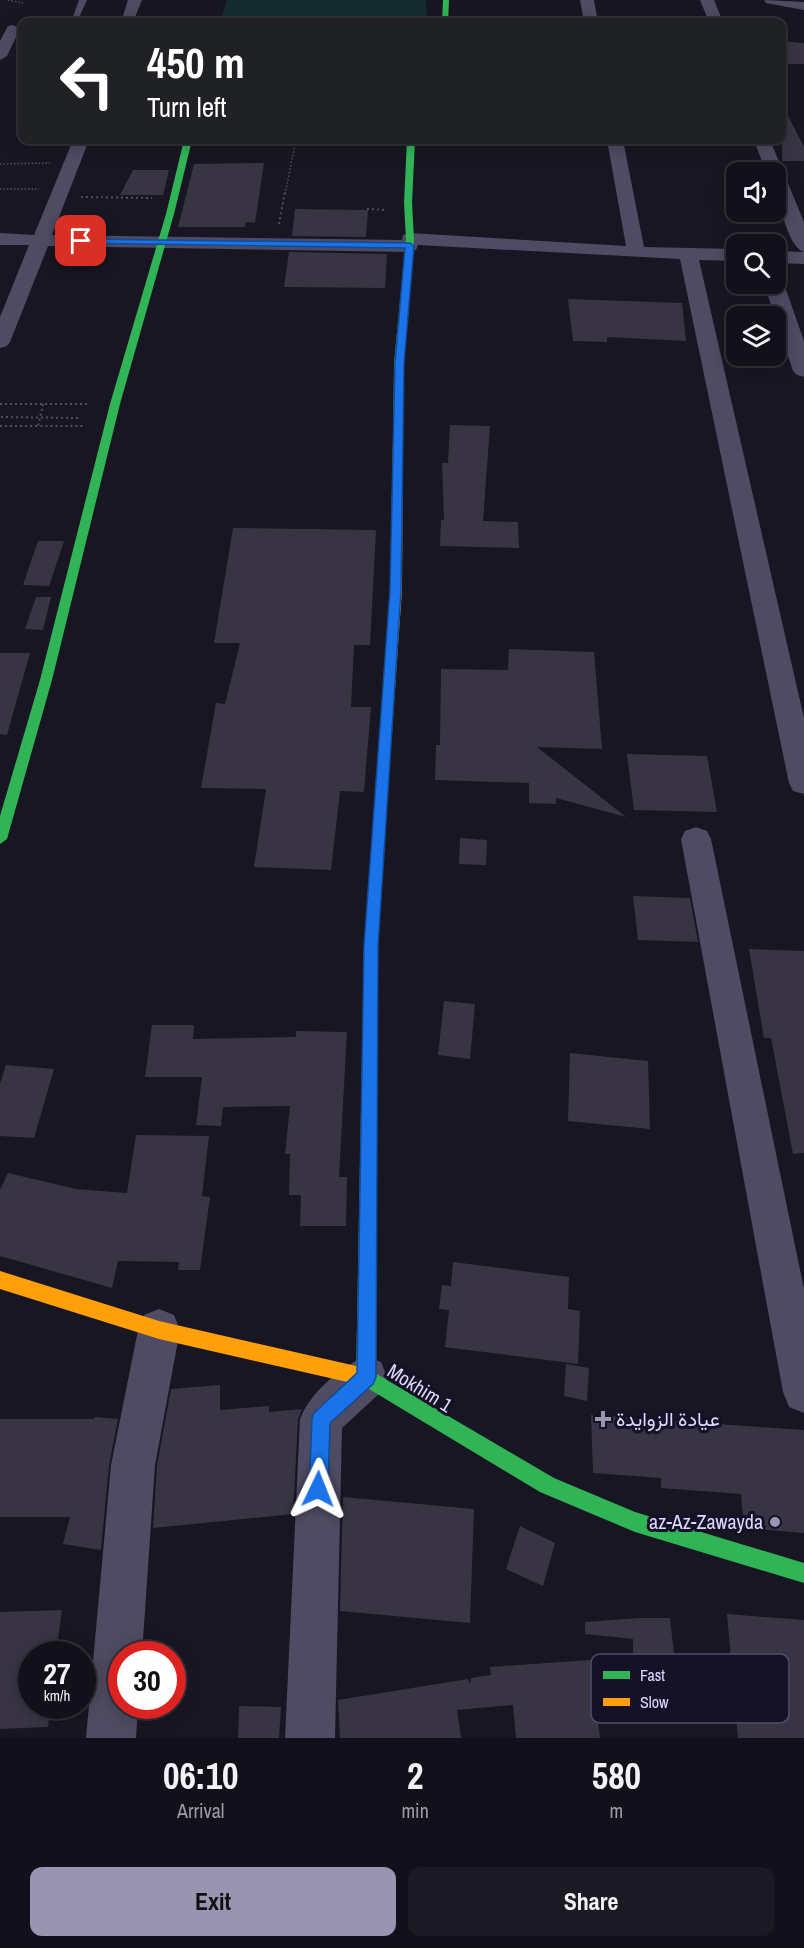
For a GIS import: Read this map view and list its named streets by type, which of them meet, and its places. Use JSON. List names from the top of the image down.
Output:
{
  "streets": {
    "street": ["Mokhim 1"]
  },
  "places": {
    "health": ["عيادة الزوايدة"],
    "other": ["az-Az-Zawayda"]
  },
  "legend": ["Fast", "Slow"],
  "page": {
    "turn": ["450 m", "Turn left"],
    "speed": "27 km/h",
    "limit": "30",
    "eta": [
      "06:10",
      "Arrival",
      "2",
      "min",
      "580",
      "m"
    ],
    "buttons": ["Exit", "Share"]
  }
}
